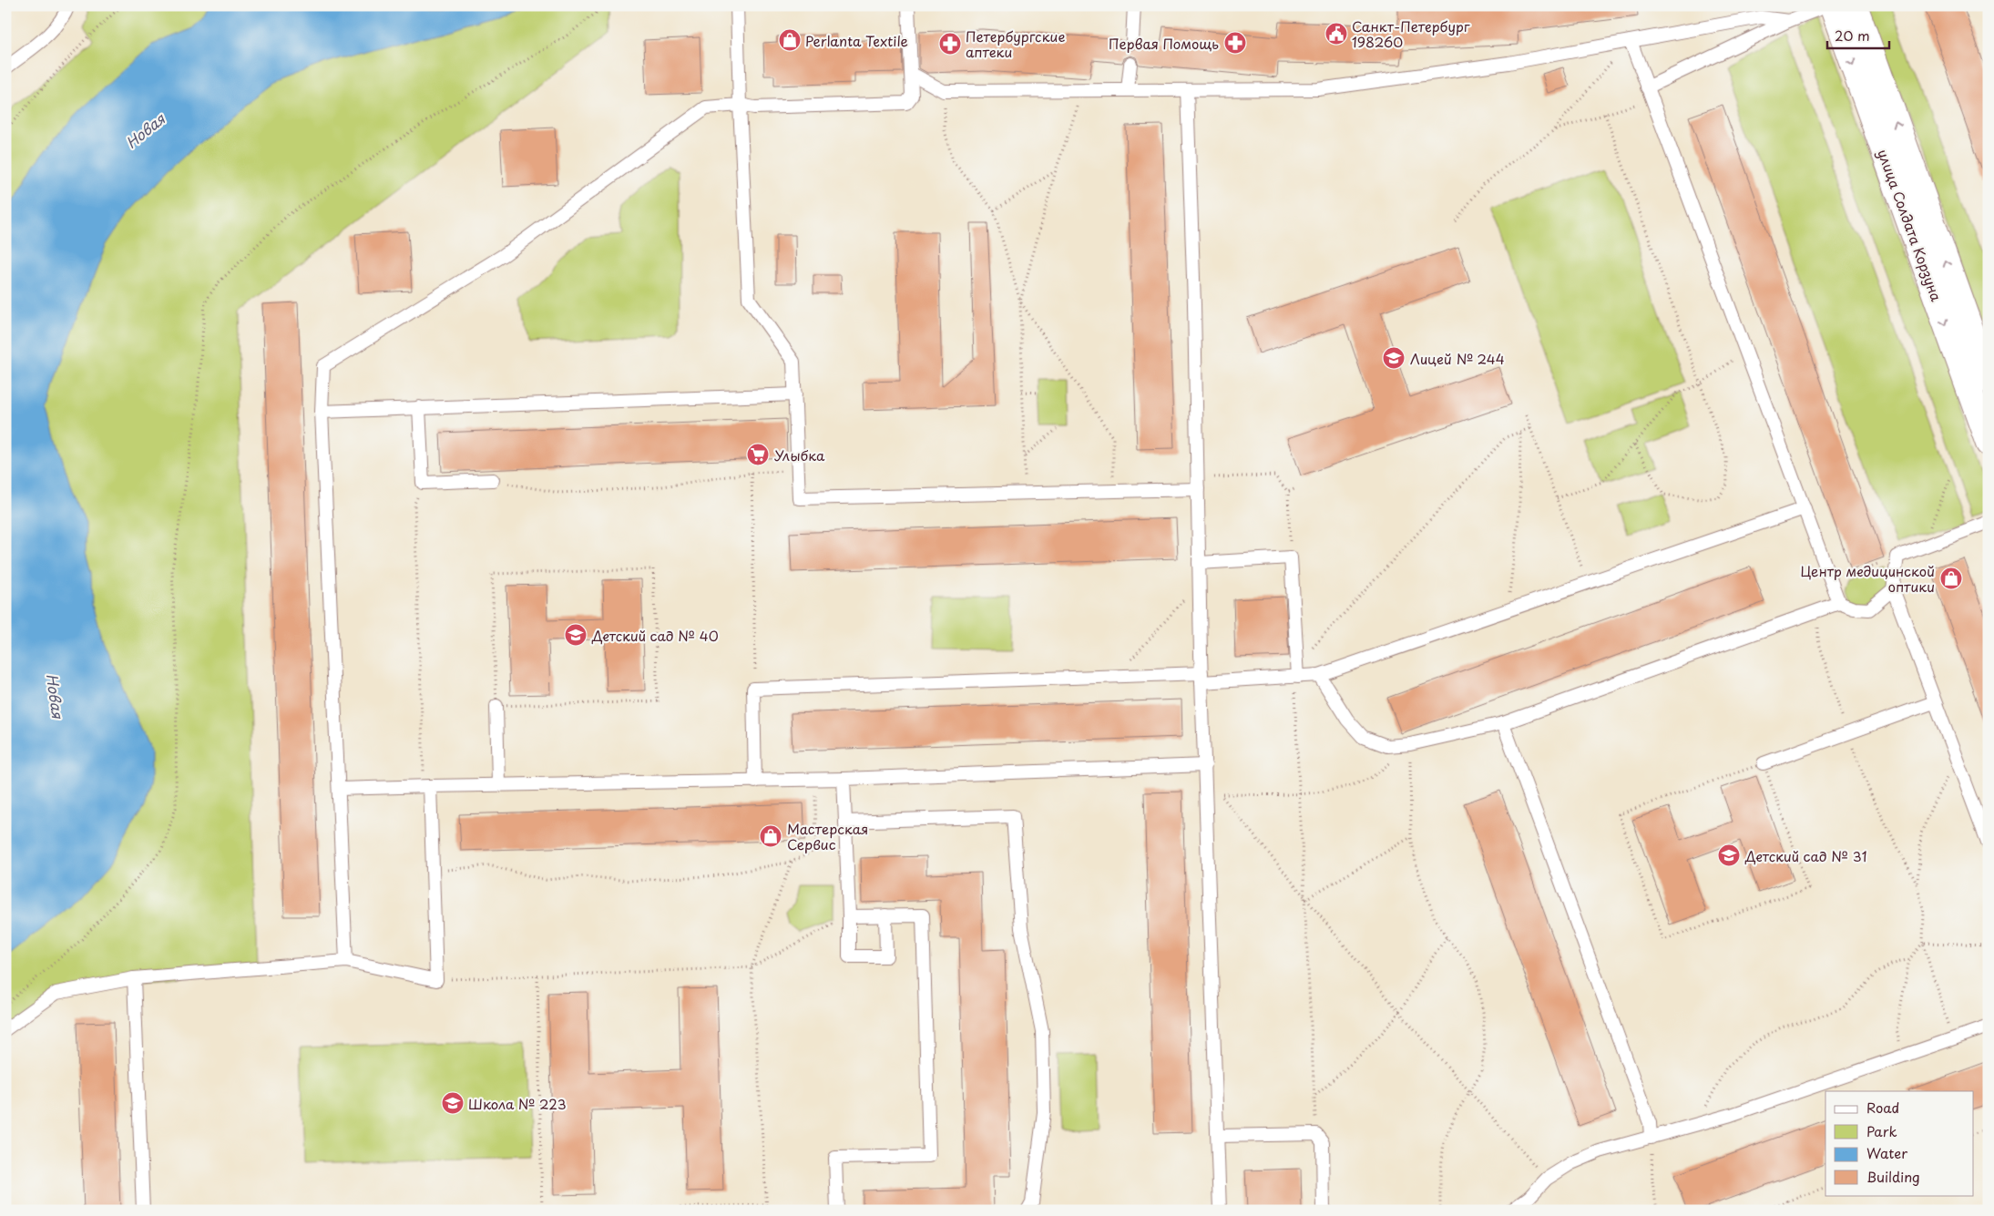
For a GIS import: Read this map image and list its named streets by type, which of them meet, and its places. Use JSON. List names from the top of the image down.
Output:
{
  "streets": {
    "street": ["улица Солдата Корзуна"]
  },
  "water": ["Новая"],
  "places": {
    "public building": ["Санкт-Петербург 198260"],
    "shop": ["Perlanta Textile", "Центр медицинской оптики", "Мастерская Сервис"],
    "pharmacy": ["Первая Помощь", "Петербургские аптеки"],
    "school or university": [
      "Лицей № 244",
      "Детский сад № 40",
      "Детский сад № 31",
      "Школа № 223"
    ],
    "supermarket": ["Улыбка"]
  },
  "legend": [
    "Road",
    "Park",
    "Water",
    "Building"
  ],
  "scale_bar": "20 m"
}
